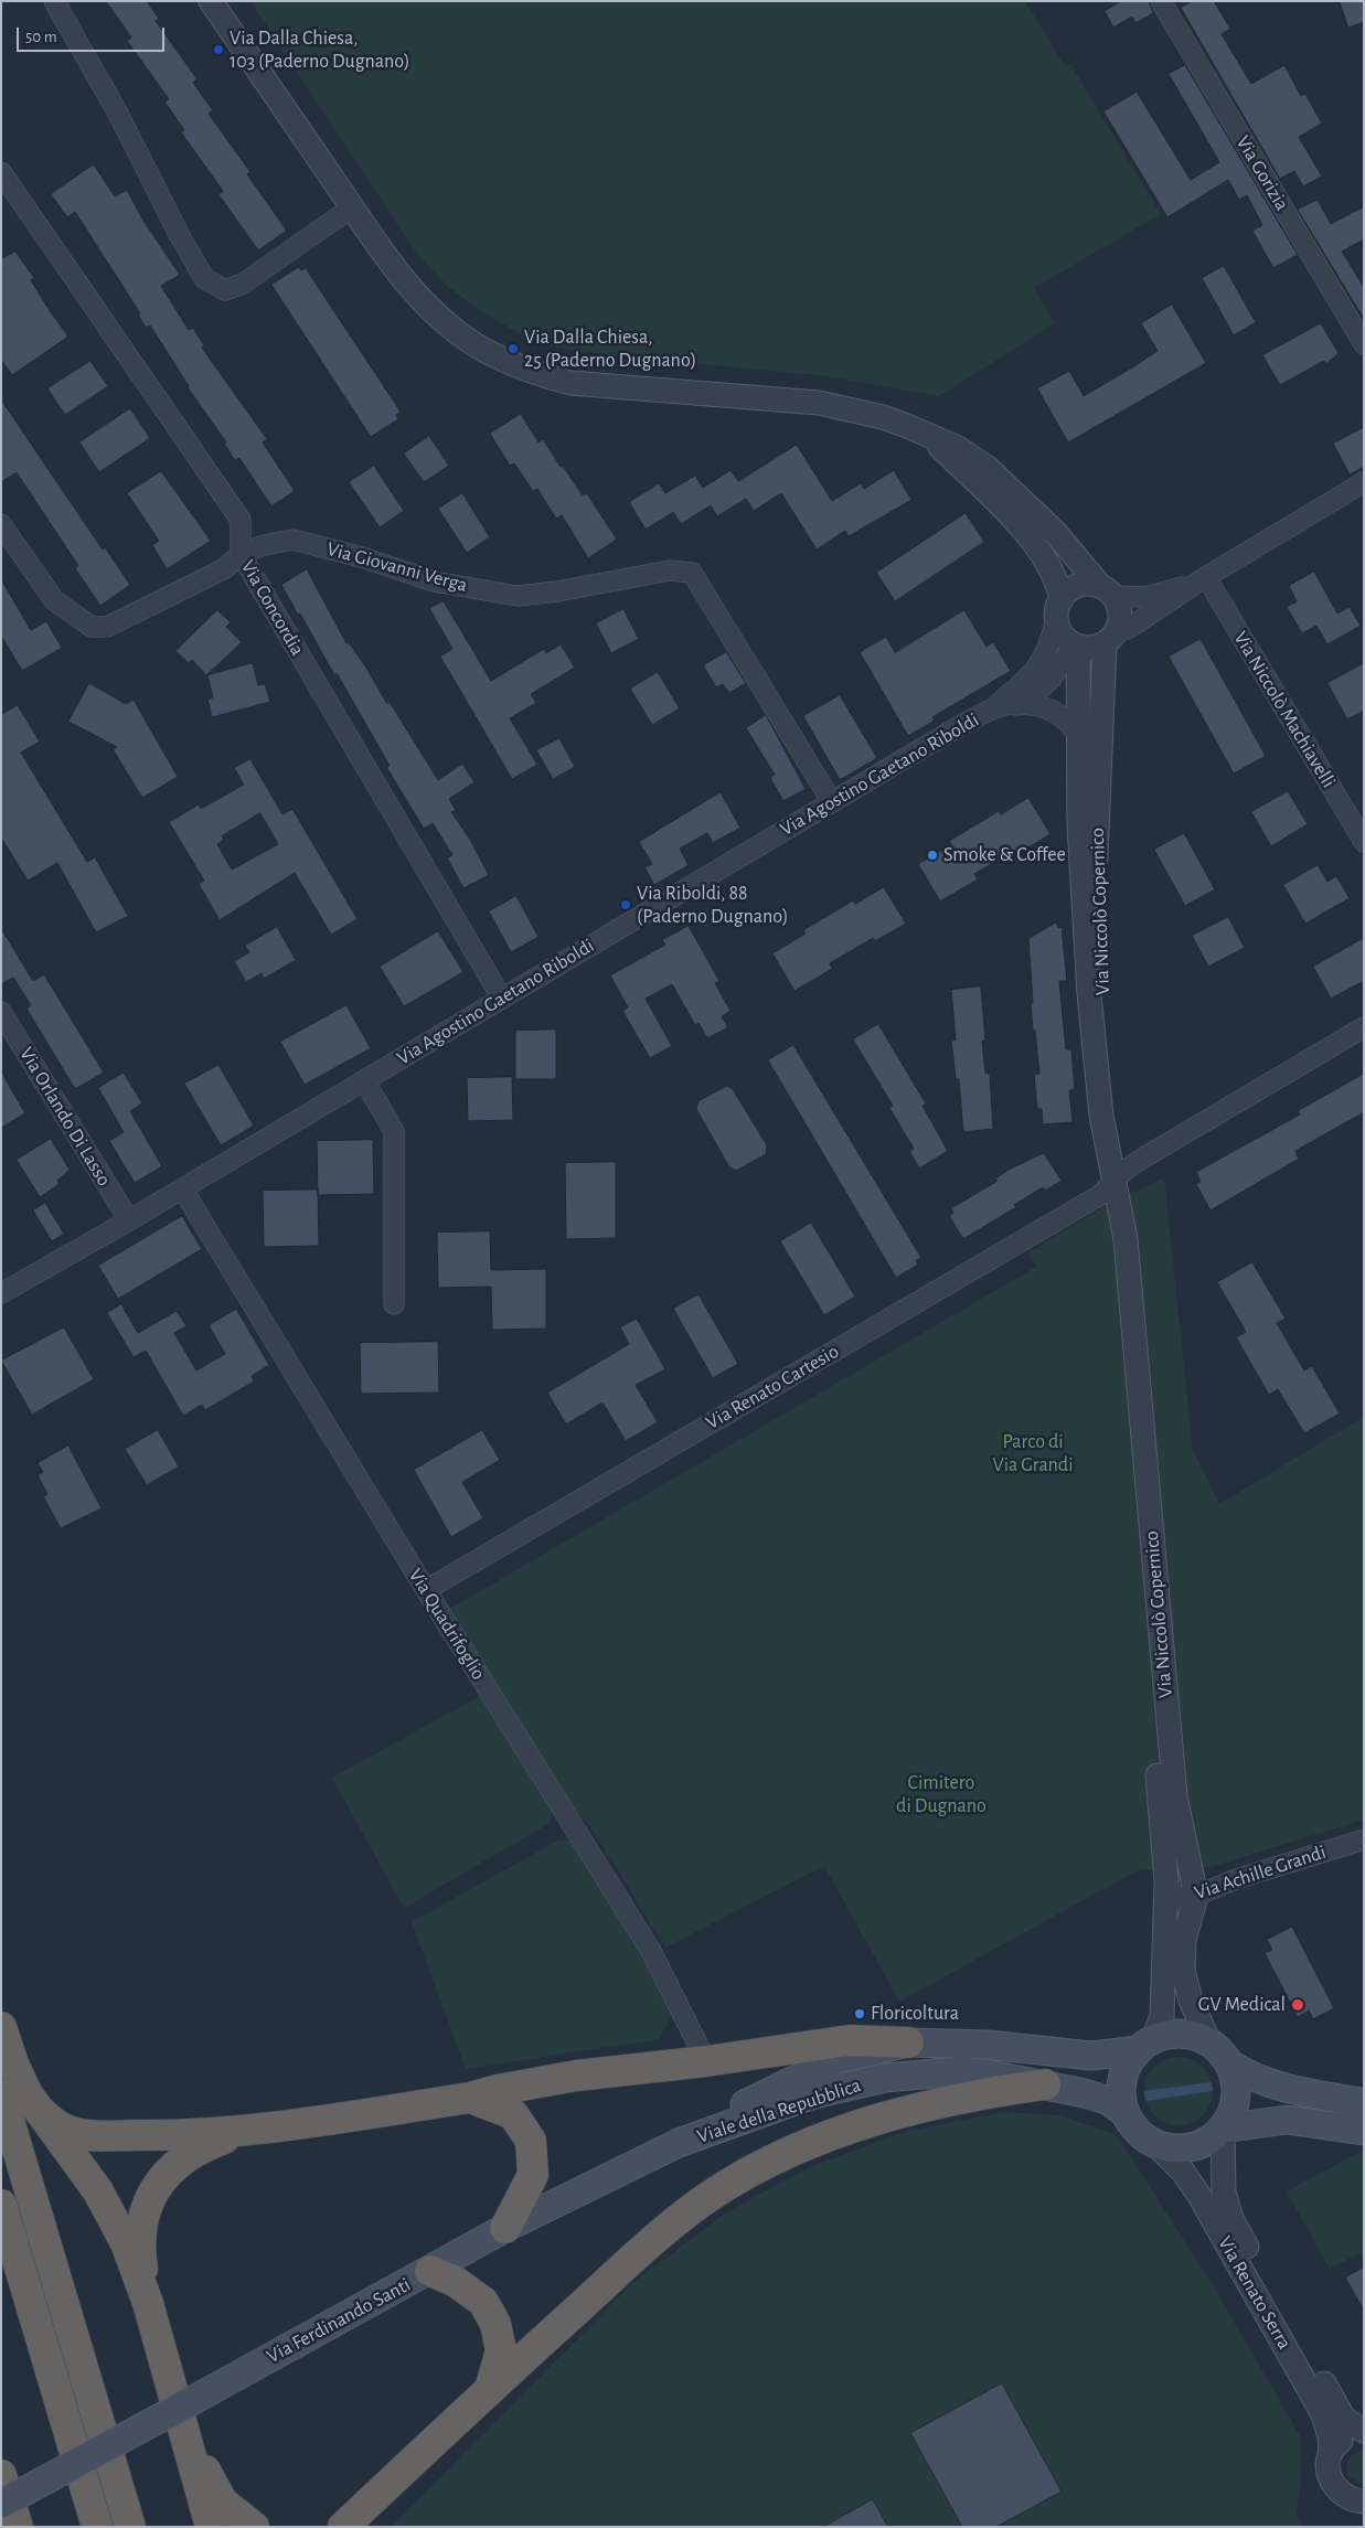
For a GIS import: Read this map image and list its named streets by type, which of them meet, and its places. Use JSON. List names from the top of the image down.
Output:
{
  "streets": {
    "main road": ["Viale della Repubblica", "Via Ferdinando Santi"],
    "street": [
      "Via Gorizia",
      "Via Giovanni Verga",
      "Via Concordia",
      "Via Niccolò Machiavelli",
      "Via Agostino Gaetano Riboldi",
      "Via Niccolò Copernico",
      "Via Orlando Di Lasso",
      "Via Renato Cartesio",
      "Via Quadrifoglio",
      "Via Achille Grandi",
      "Via Renato Serra"
    ]
  },
  "crossings": [
    ["Via Giovanni Verga", "Via Concordia"],
    ["Via Giovanni Verga", "Via Agostino Gaetano Riboldi"],
    ["Via Concordia", "Via Agostino Gaetano Riboldi"],
    ["Via Agostino Gaetano Riboldi", "Via Niccolò Copernico"],
    ["Via Agostino Gaetano Riboldi", "Via Orlando Di Lasso"],
    ["Via Agostino Gaetano Riboldi", "Via Quadrifoglio"],
    ["Via Niccolò Copernico", "Via Renato Cartesio"],
    ["Via Niccolò Copernico", "Via Achille Grandi"],
    ["Via Niccolò Copernico", "Viale della Repubblica"],
    ["Via Niccolò Copernico", "Via Renato Serra"],
    ["Via Renato Cartesio", "Via Quadrifoglio"],
    ["Viale della Repubblica", "Via Renato Serra"],
    ["Viale della Repubblica", "Via Ferdinando Santi"]
  ],
  "parks": ["Parco di Via Grandi", "Cimitero di Dugnano"],
  "places": [
    "Via Dalla Chiesa, 103 (Paderno Dugnano)",
    "Via Dalla Chiesa, 25 (Paderno Dugnano)",
    "Smoke & Coffee",
    "Via Riboldi, 88 (Paderno Dugnano)",
    "GV Medical",
    "Floricoltura"
  ],
  "scale_bar": "50 m"
}
